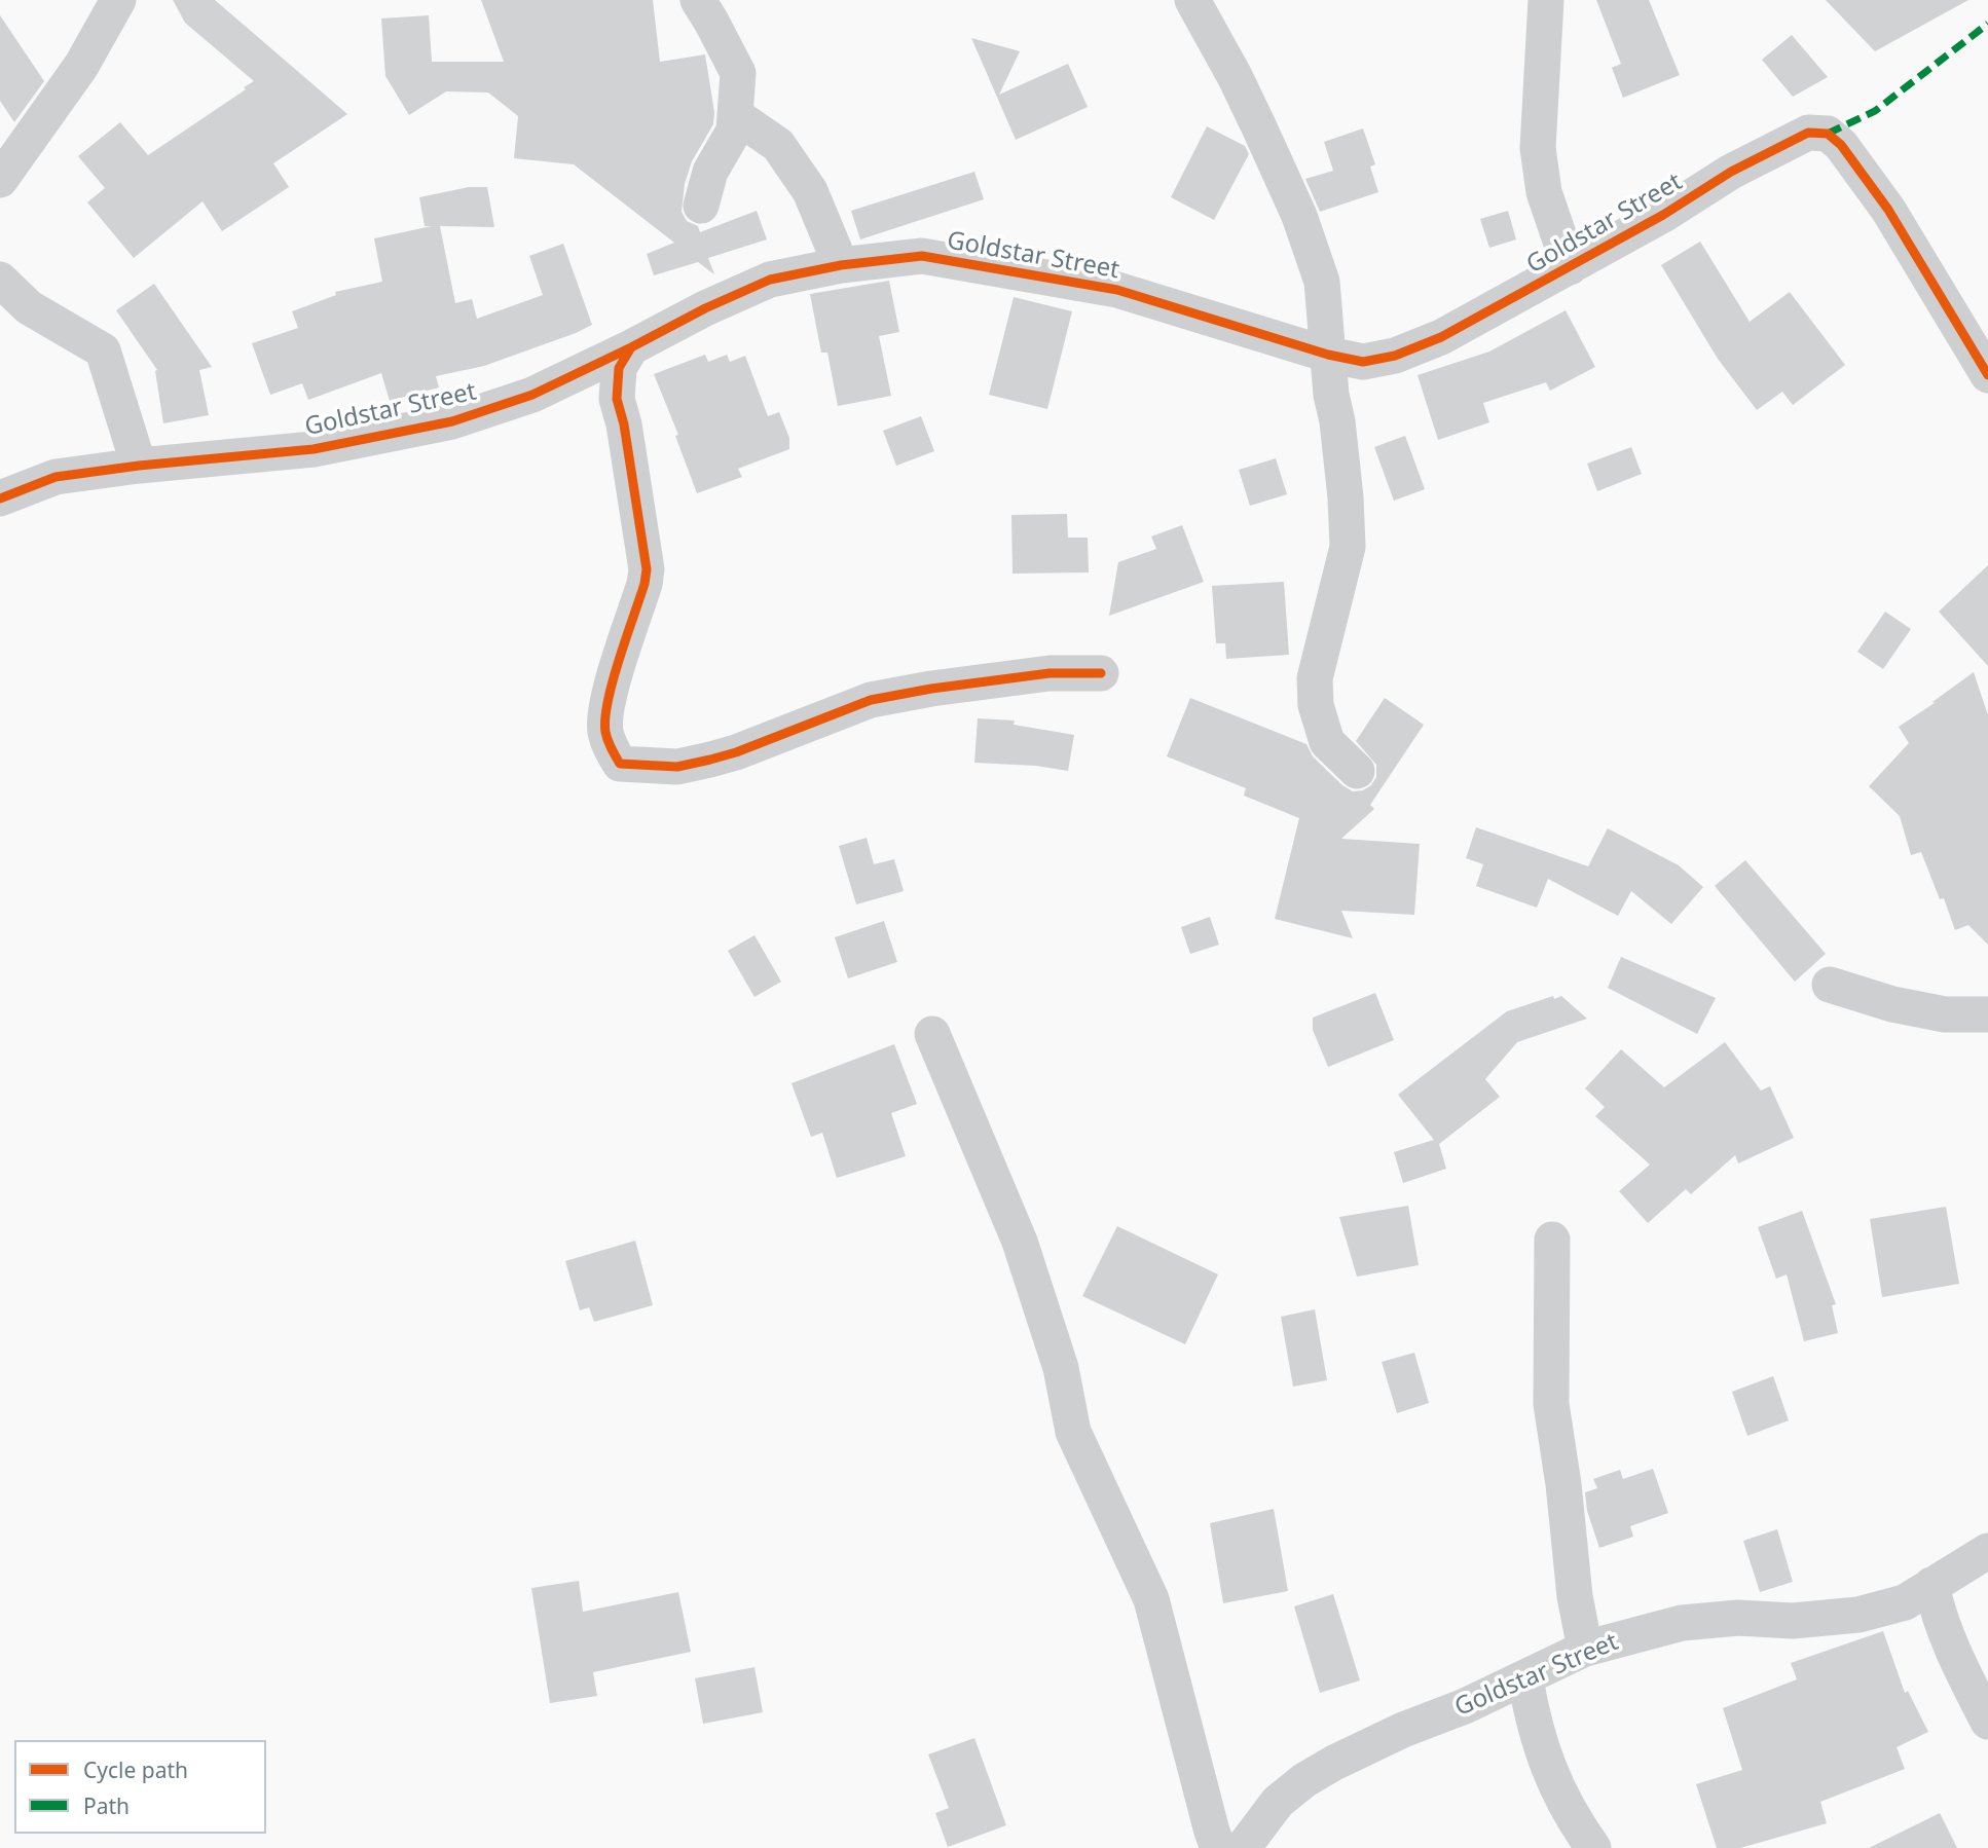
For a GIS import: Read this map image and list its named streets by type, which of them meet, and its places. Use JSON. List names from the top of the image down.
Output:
{
  "streets": {
    "street": ["Goldstar Street"]
  },
  "legend": ["Cycle path", "Path"]
}
